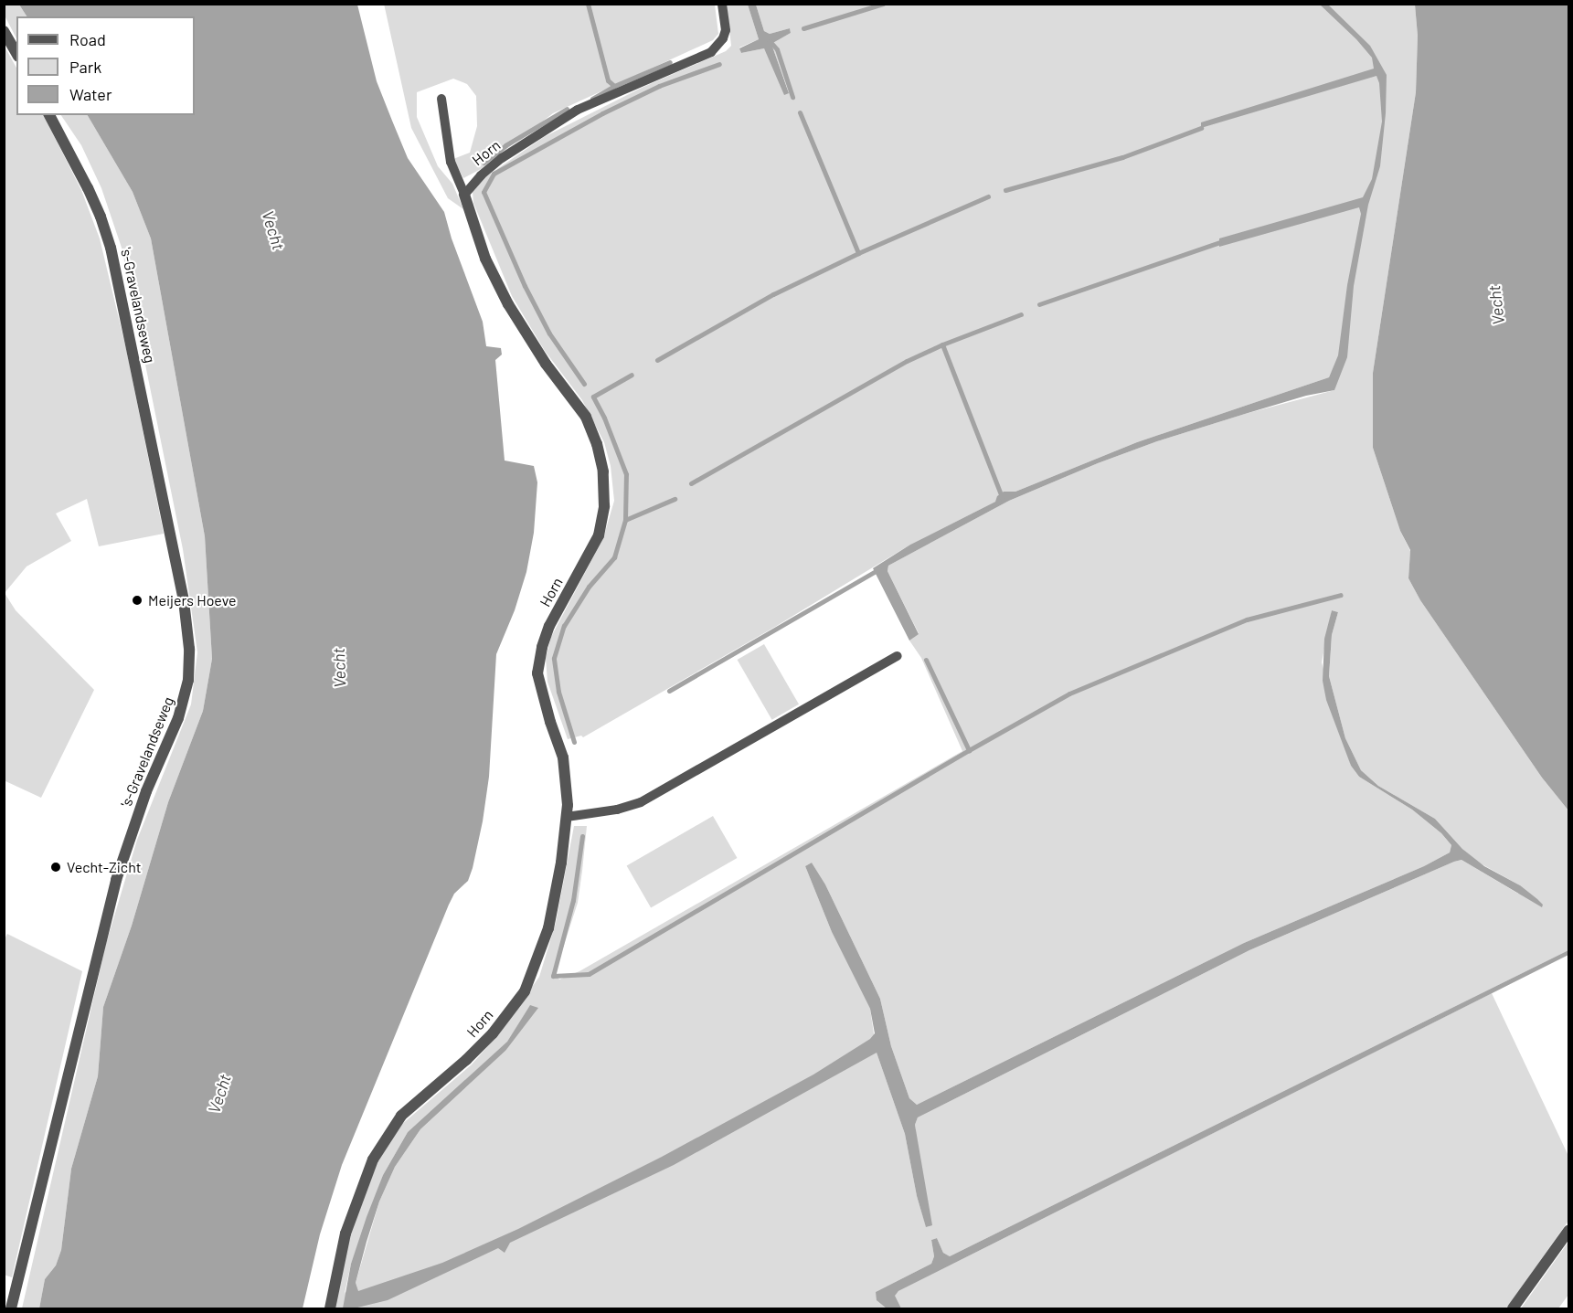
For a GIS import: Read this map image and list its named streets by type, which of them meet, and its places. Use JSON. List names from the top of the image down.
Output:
{
  "streets": {
    "street": ["Horn", "'s-Gravelandseweg"]
  },
  "water": ["Vecht"],
  "places": ["Meijers Hoeve", "Vecht-Zicht"],
  "legend": ["Road", "Park", "Water"]
}
